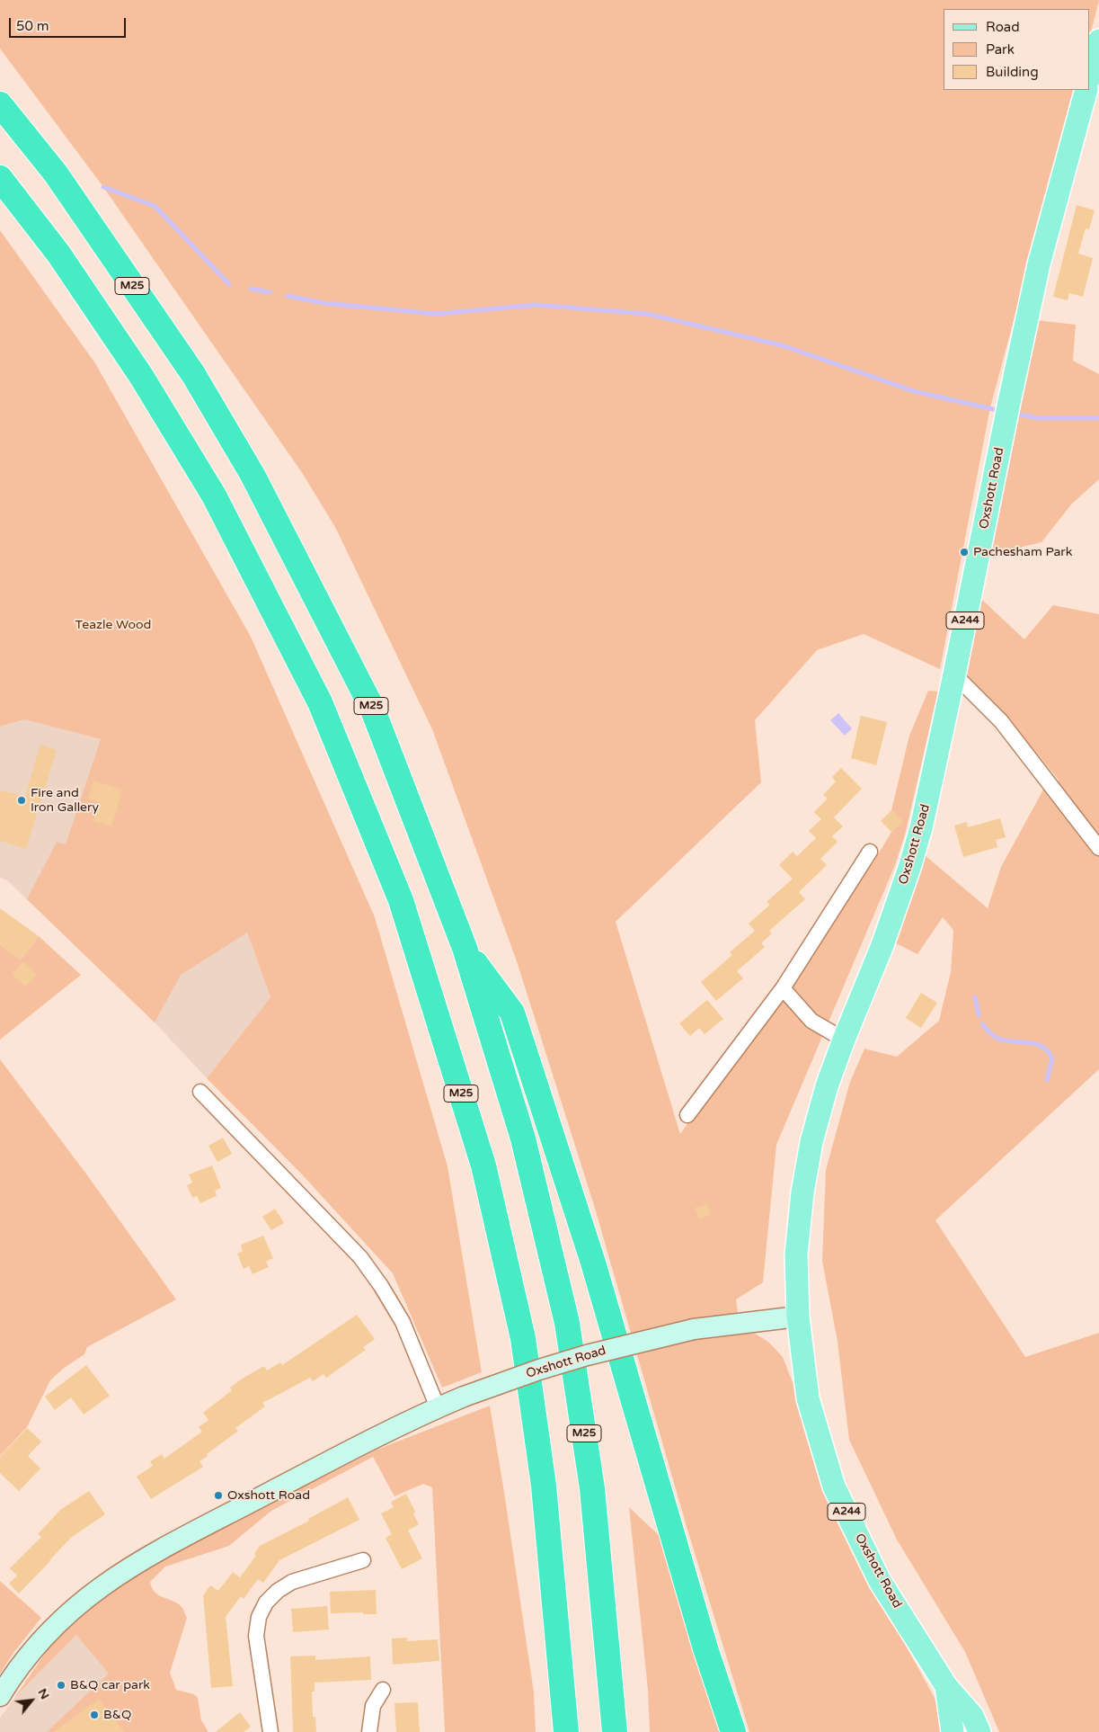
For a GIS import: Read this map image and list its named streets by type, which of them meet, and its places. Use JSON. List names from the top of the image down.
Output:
{
  "streets": {
    "highway": ["M25"],
    "main road": ["Oxshott Road", "A244"]
  },
  "parks": ["Teazle Wood"],
  "places": [
    "Pachesham Park",
    "Fire and Iron Gallery",
    "Oxshott Road",
    "B&Q car park",
    "B&Q"
  ],
  "legend": ["Road", "Park", "Building"],
  "scale_bar": "50 m",
  "north": "top right"
}
